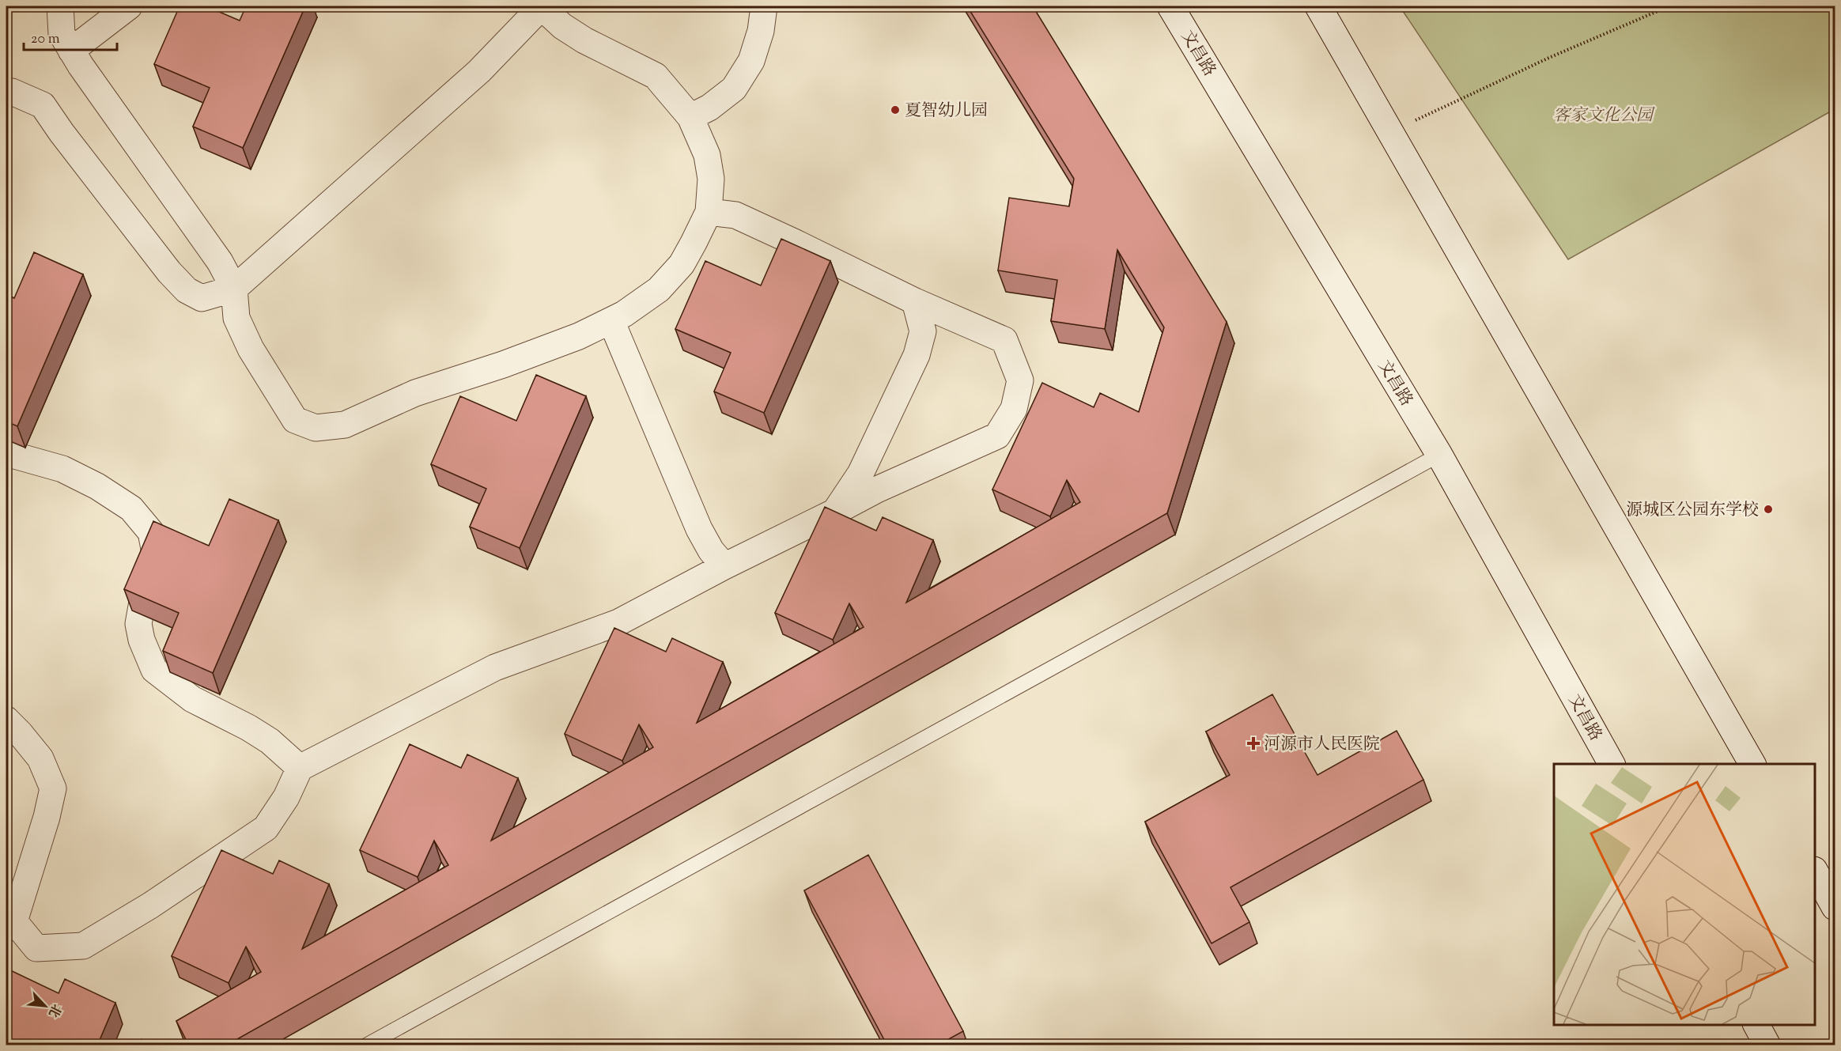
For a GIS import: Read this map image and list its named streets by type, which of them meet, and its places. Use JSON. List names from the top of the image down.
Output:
{
  "streets": {
    "street": ["文昌路"]
  },
  "parks": ["客家文化公园"],
  "places": {
    "other": ["夏智幼儿园", "源城区公园东学校"],
    "health": ["河源市人民医院"]
  },
  "scale_bar": "20 m",
  "north": "bottom right"
}
